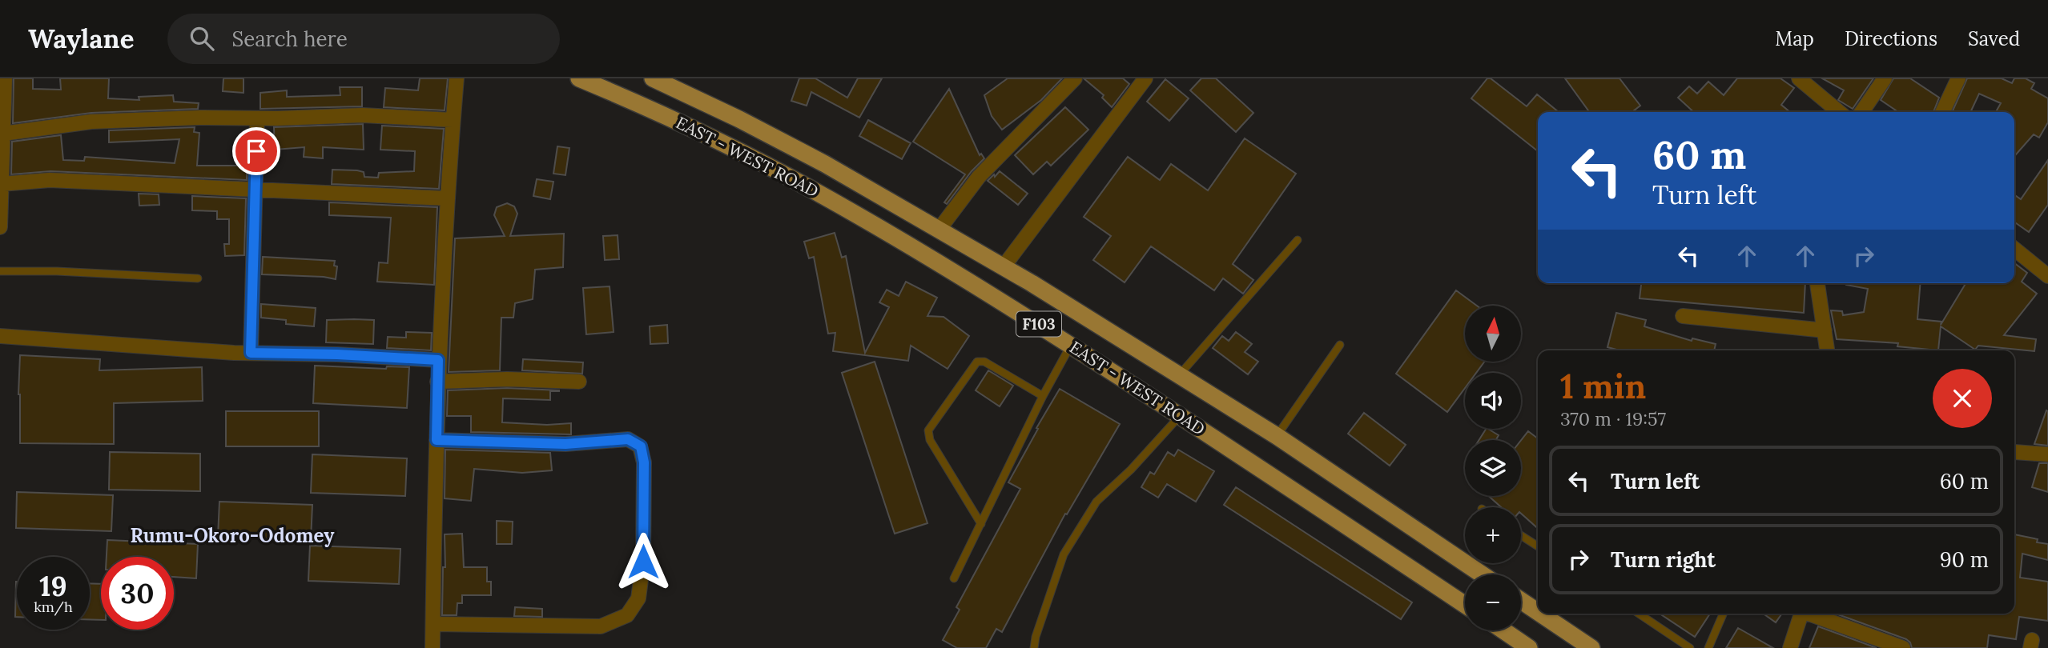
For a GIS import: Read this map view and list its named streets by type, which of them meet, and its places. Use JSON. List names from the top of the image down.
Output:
{
  "streets": {
    "main road": ["EAST - WEST ROAD", "F103"]
  },
  "districts": ["Rumu-Okoro-Odomey"],
  "north": "top",
  "page": {
    "header": "Waylane",
    "search": "Search here",
    "nav": ["Map", "Directions", "Saved"],
    "turn": ["60 m", "Turn left"],
    "map_buttons": ["+", "−"],
    "heading": ["1 min", "370 m · 19:57"],
    "list": [
      {
        "name": "Turn left",
        "value": "60 m"
      },
      {
        "name": "Turn right",
        "value": "90 m"
      }
    ],
    "speed": "19 km/h",
    "limit": "30"
  }
}
